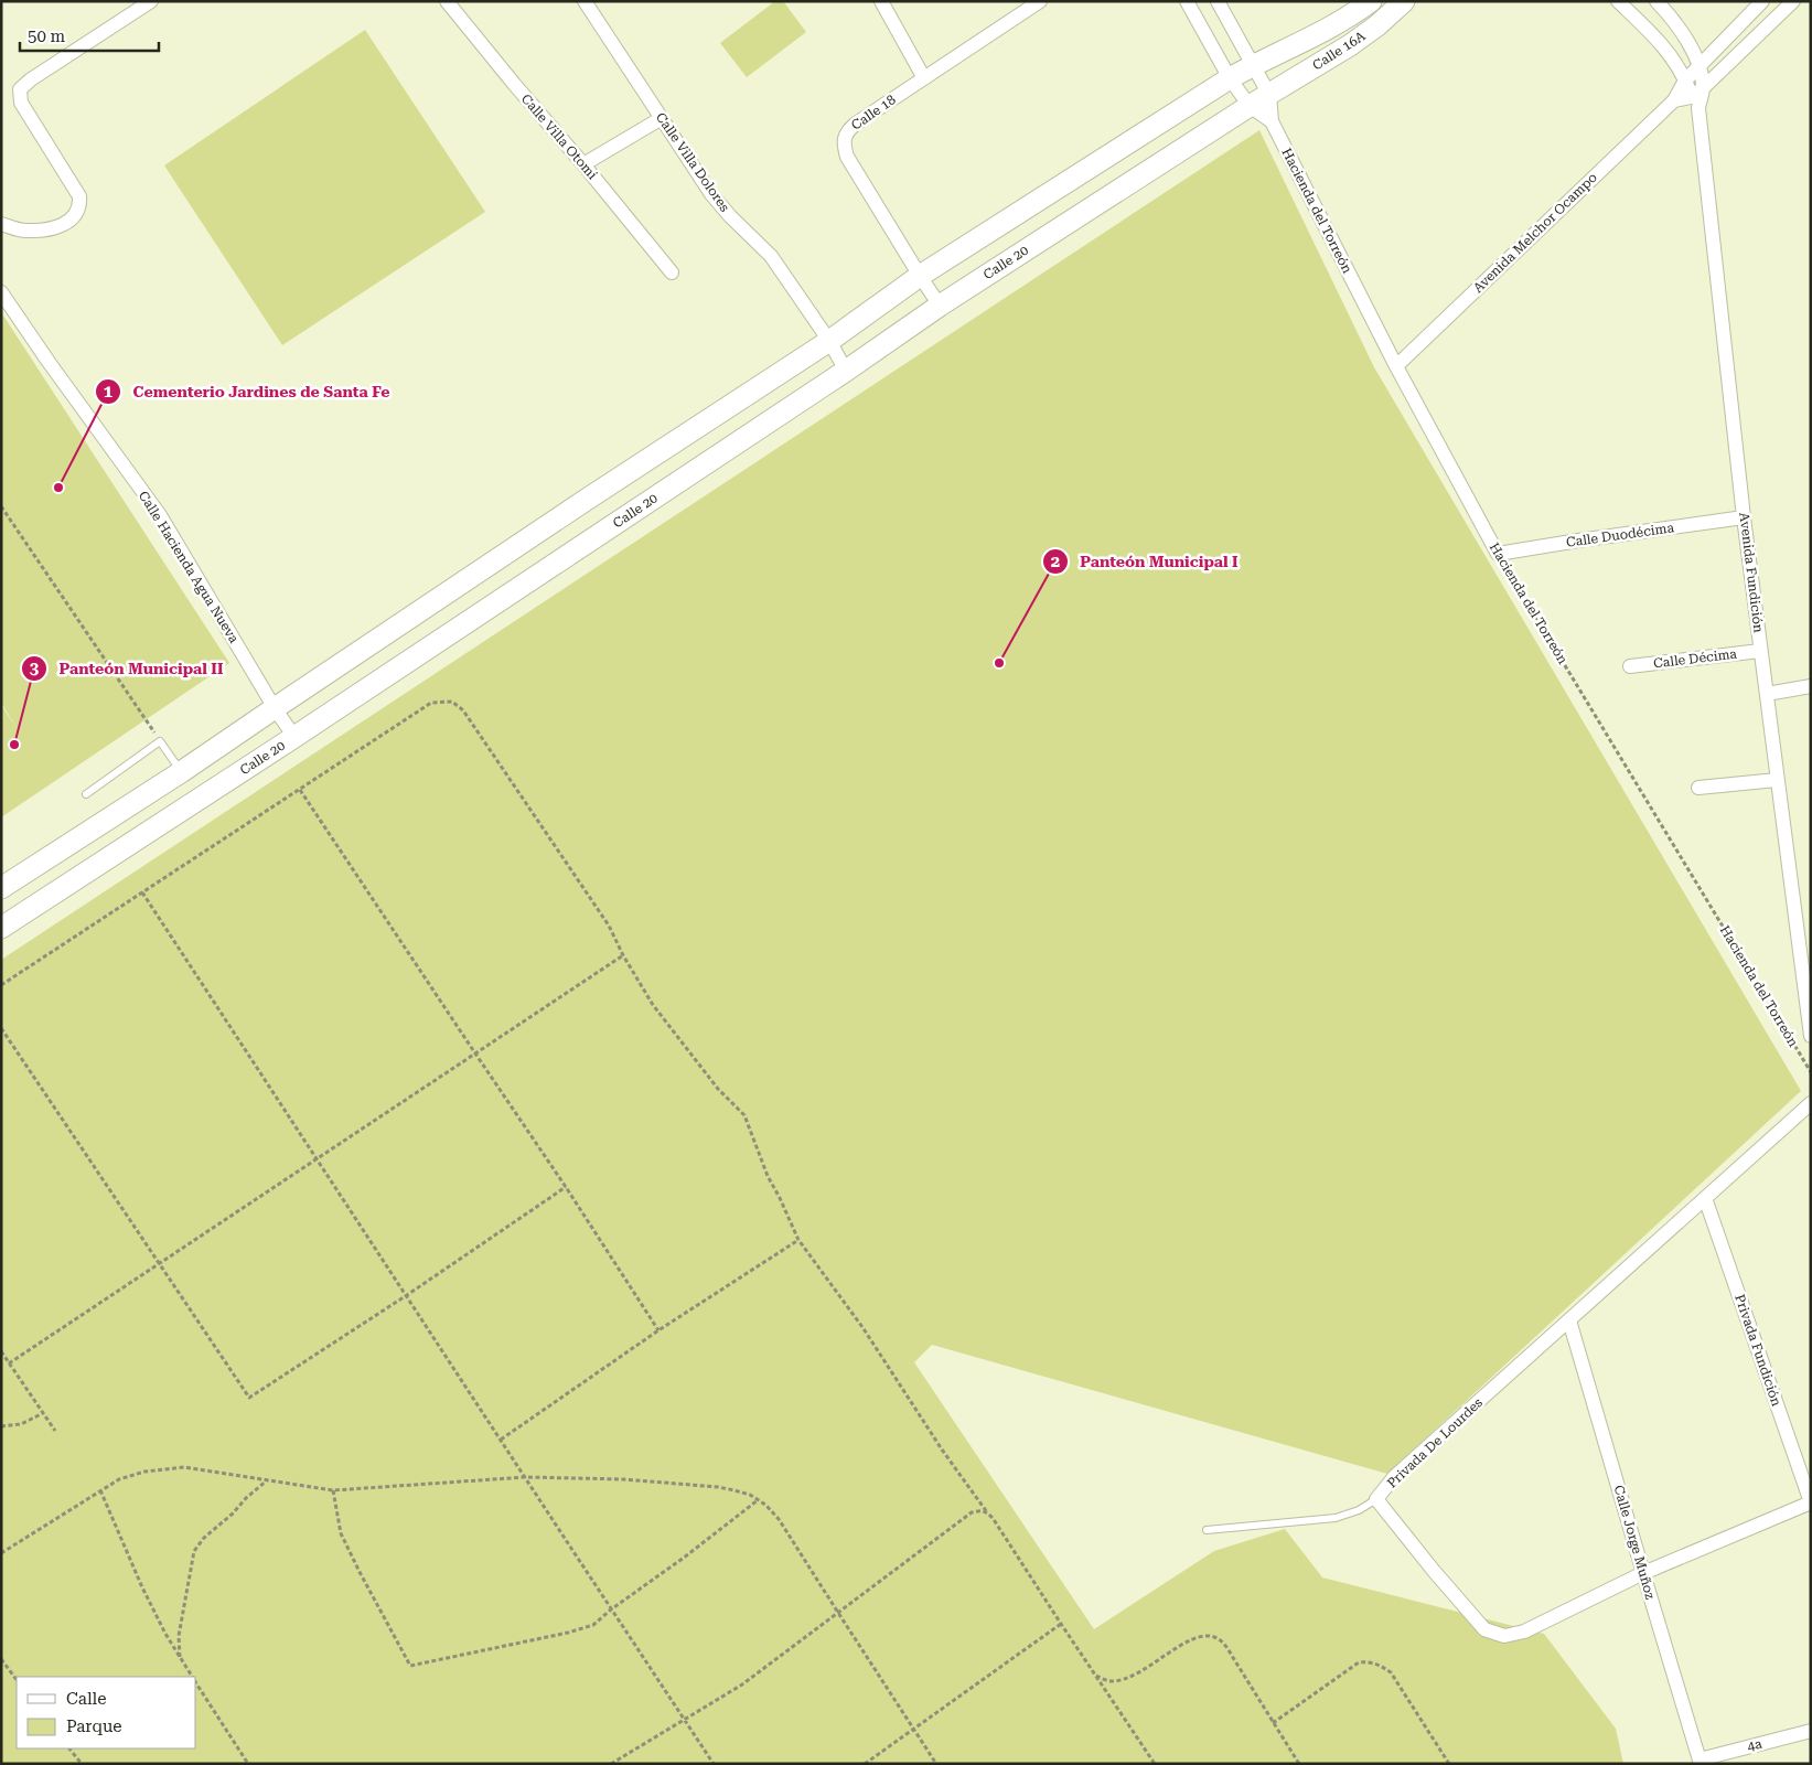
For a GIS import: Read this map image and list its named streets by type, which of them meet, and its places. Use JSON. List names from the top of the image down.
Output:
{
  "streets": {
    "main road": ["Calle 16A", "Calle 20"],
    "street": [
      "Calle 18",
      "Calle Villa Otomí",
      "Calle Villa Dolores",
      "Hacienda del Torreón",
      "Avenida Melchor Ocampo",
      "Calle Duodécima",
      "Calle Hacienda Agua Nueva",
      "Avenida Fundición",
      "Calle Décima",
      "Privada Fundición",
      "Privada De Lourdes",
      "Calle Jorge Muñoz",
      "4a"
    ]
  },
  "crossings": [
    ["Calle 16A", "Hacienda del Torreón"],
    ["Calle 16A", "Calle 20"],
    ["Calle 18", "Calle 20"],
    ["Calle Villa Dolores", "Calle 20"],
    ["Hacienda del Torreón", "Avenida Melchor Ocampo"],
    ["Hacienda del Torreón", "Calle 20"],
    ["Hacienda del Torreón", "Calle Duodécima"],
    ["Calle 20", "Calle Hacienda Agua Nueva"],
    ["Calle Duodécima", "Avenida Fundición"],
    ["Avenida Fundición", "Calle Décima"],
    ["Privada Fundición", "Privada De Lourdes"],
    ["Privada De Lourdes", "Calle Jorge Muñoz"],
    ["Calle Jorge Muñoz", "4a"]
  ],
  "places": ["Cementerio Jardines de Santa Fe", "Panteón Municipal I", "Panteón Municipal II"],
  "legend": ["Calle", "Parque"],
  "scale_bar": "50 m"
}
